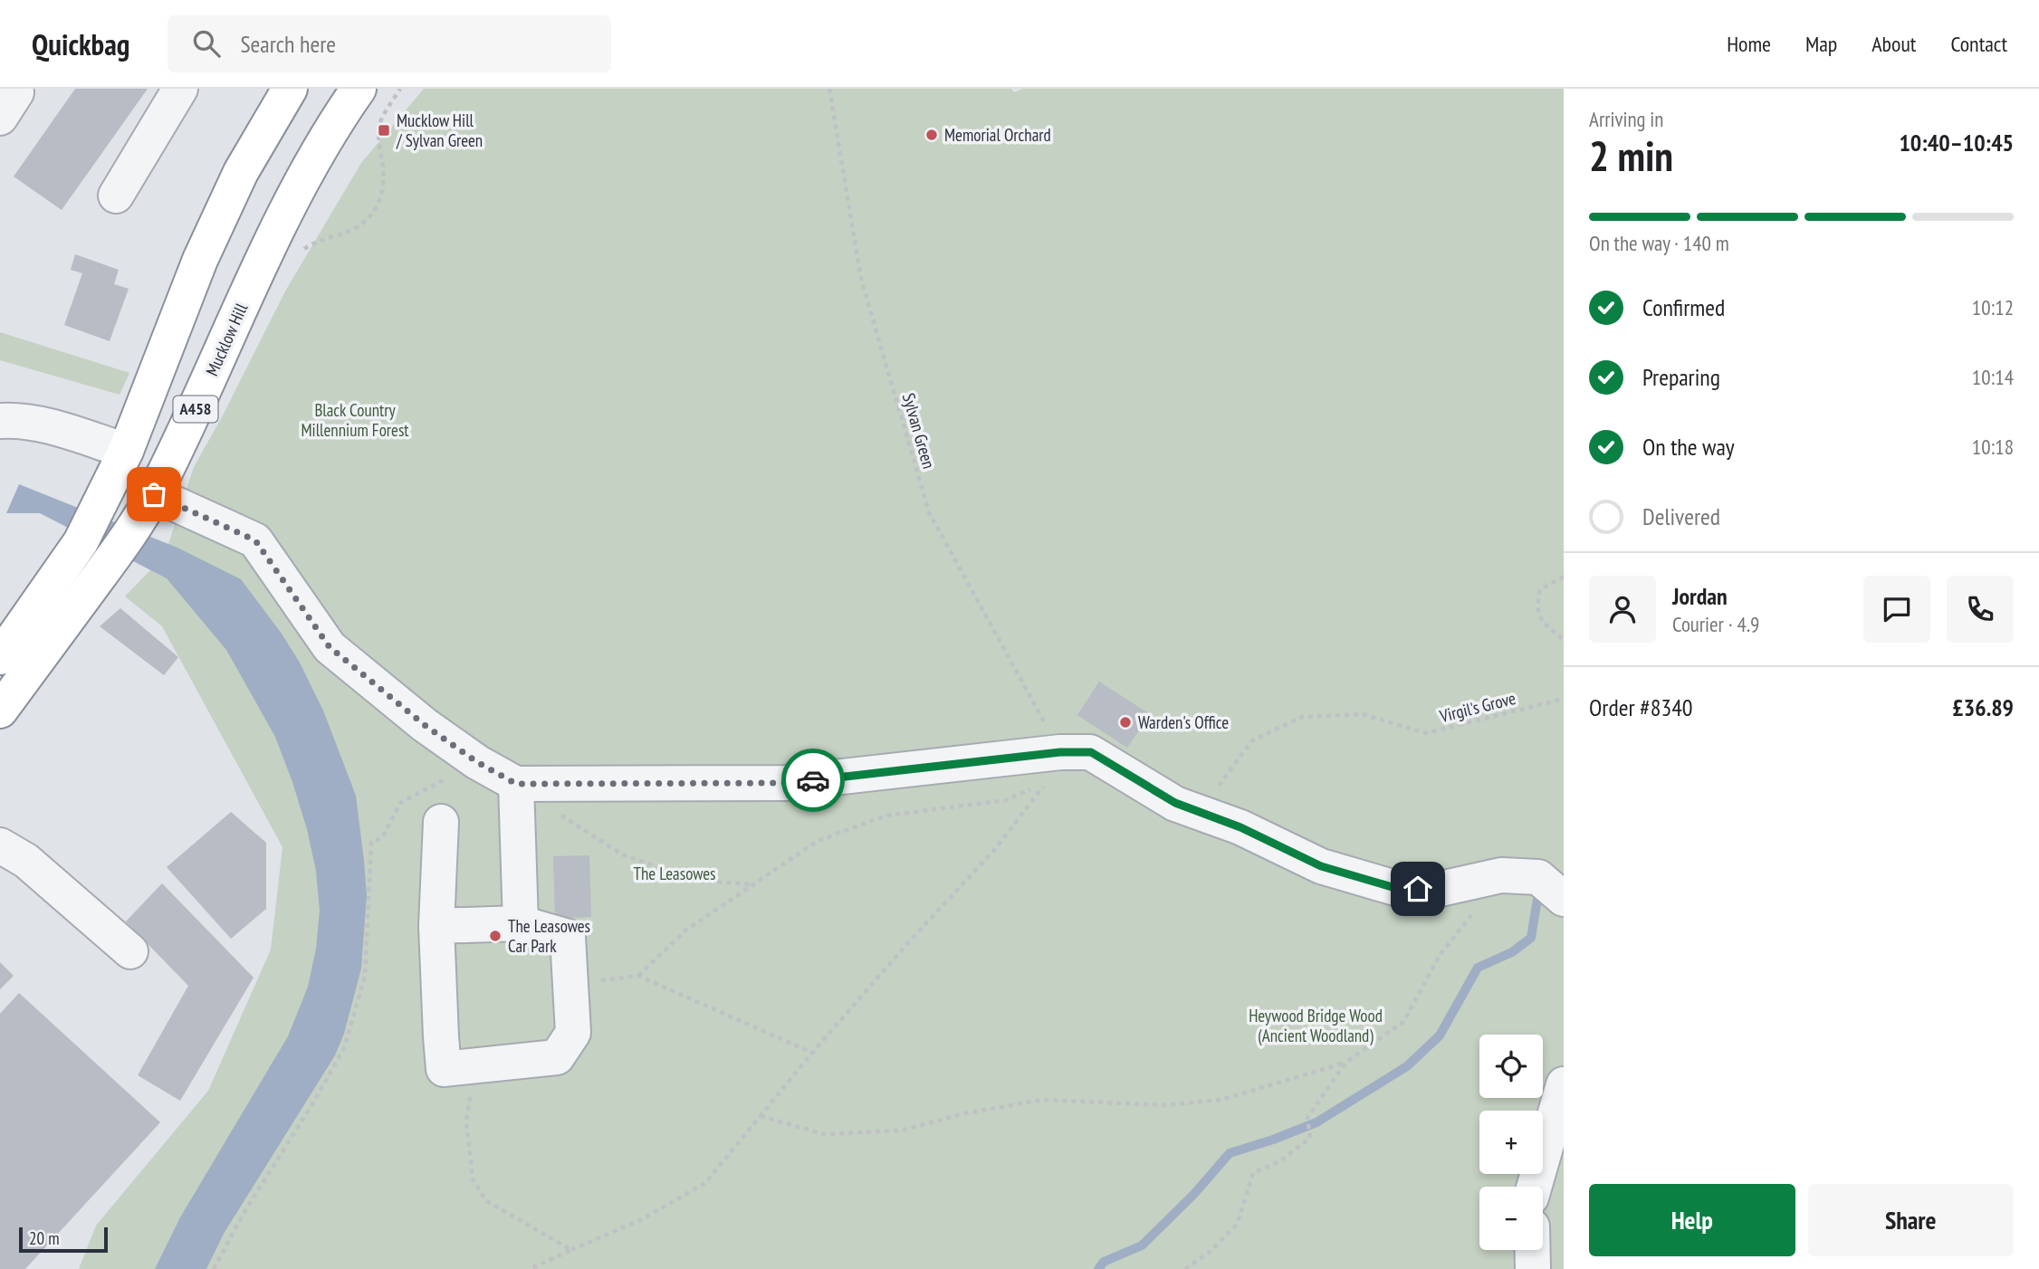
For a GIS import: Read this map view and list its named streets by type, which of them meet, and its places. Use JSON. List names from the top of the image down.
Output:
{
  "streets": {
    "highway": ["Mucklow Hill", "A458"],
    "path": ["Sylvan Green", "Virgil's Grove"]
  },
  "parks": ["Black Country Millennium Forest", "The Leasowes", "Heywood Bridge Wood (Ancient Woodland)"],
  "places": {
    "transit": ["Mucklow Hill / Sylvan Green"],
    "other": ["Memorial Orchard", "Warden's Office", "The Leasowes Car Park"]
  },
  "scale_bar": "20 m",
  "page": {
    "header": "Quickbag",
    "search": "Search here",
    "nav": [
      "Home",
      "Map",
      "About",
      "Contact"
    ],
    "heading": ["2 min", "Arriving in", "10:40–10:45"],
    "panel": [
      "Jordan",
      "Courier · 4.9",
      "Order #8340",
      "£36.89"
    ],
    "bar": "On the way · 140 m",
    "list": [
      ["Confirmed", "10:12"],
      ["Preparing", "10:14"],
      ["On the way", "10:18"],
      "Delivered"
    ],
    "map_buttons": ["+", "−"],
    "buttons": ["Help", "Share"],
    "scale": "20 m"
  }
}
